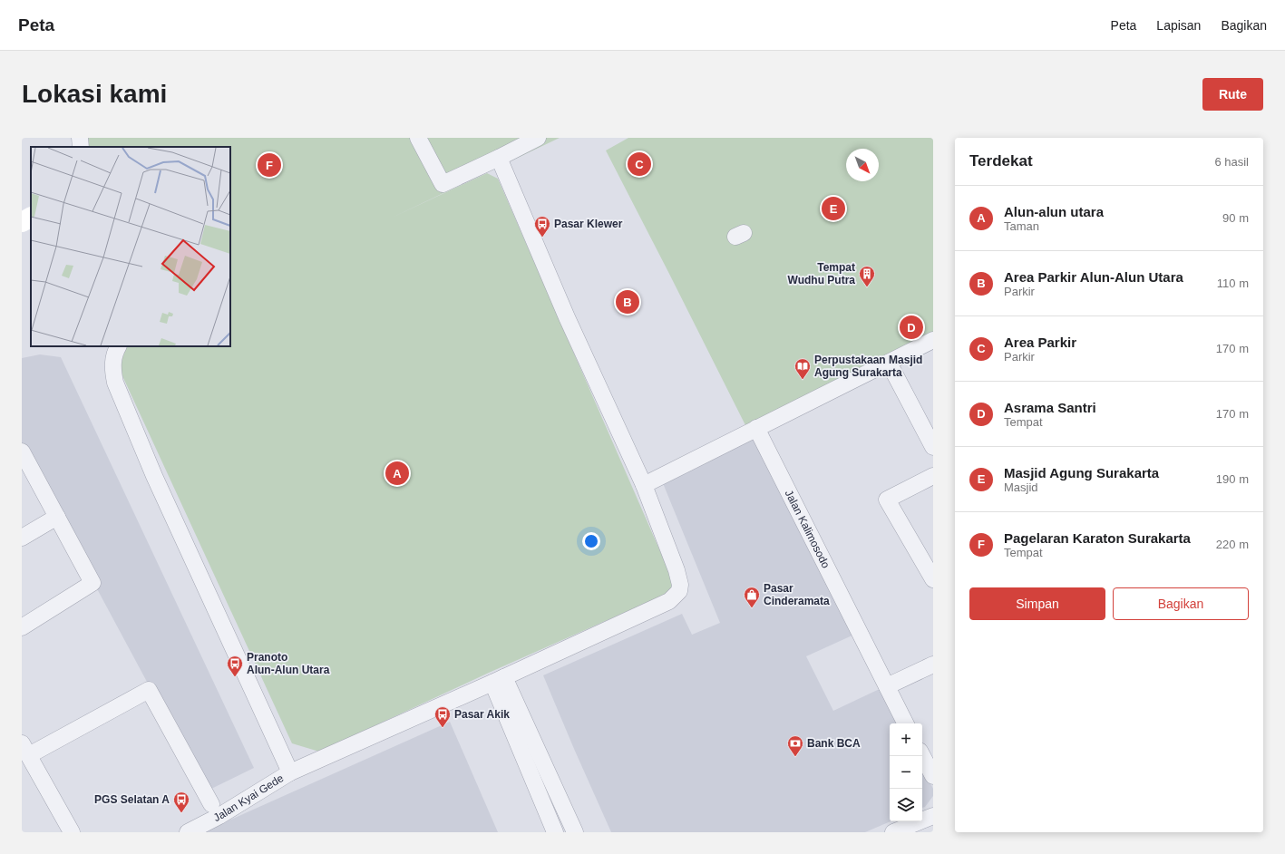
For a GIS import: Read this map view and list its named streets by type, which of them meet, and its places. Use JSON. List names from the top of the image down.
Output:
{
  "streets": {
    "street": ["Jalan Kalimosodo", "Jalan Kyai Gede"]
  },
  "places": {
    "bus stop": [
      "Pasar Klewer",
      "Pranoto Alun-Alun Utara",
      "Pasar Akik",
      "PGS Selatan A"
    ],
    "building": ["Tempat Wudhu Putra"],
    "library": ["Perpustakaan Masjid Agung Surakarta"],
    "shop": ["Pasar Cinderamata"],
    "bank": ["Bank BCA"]
  },
  "north": "bottom right",
  "page": {
    "header": "Peta",
    "nav": ["Peta", "Lapisan", "Bagikan"],
    "buttons": [
      "Rute",
      ["Simpan", "Bagikan"]
    ],
    "title": "Lokasi kami",
    "heading": ["Terdekat", "6 hasil"],
    "pins": [
      "C",
      "F",
      "E",
      "B",
      "D",
      "A"
    ],
    "list": [
      {
        "mark": "A",
        "name": "Alun-alun utara",
        "note": "Taman",
        "value": "90 m"
      },
      {
        "mark": "B",
        "name": "Area Parkir Alun-Alun Utara",
        "note": "Parkir",
        "value": "110 m"
      },
      {
        "mark": "C",
        "name": "Area Parkir",
        "note": "Parkir",
        "value": "170 m"
      },
      {
        "mark": "D",
        "name": "Asrama Santri",
        "note": "Tempat",
        "value": "170 m"
      },
      {
        "mark": "E",
        "name": "Masjid Agung Surakarta",
        "note": "Masjid",
        "value": "190 m"
      },
      {
        "mark": "F",
        "name": "Pagelaran Karaton Surakarta",
        "note": "Tempat",
        "value": "220 m"
      }
    ],
    "map_buttons": ["+", "−"]
  }
}
